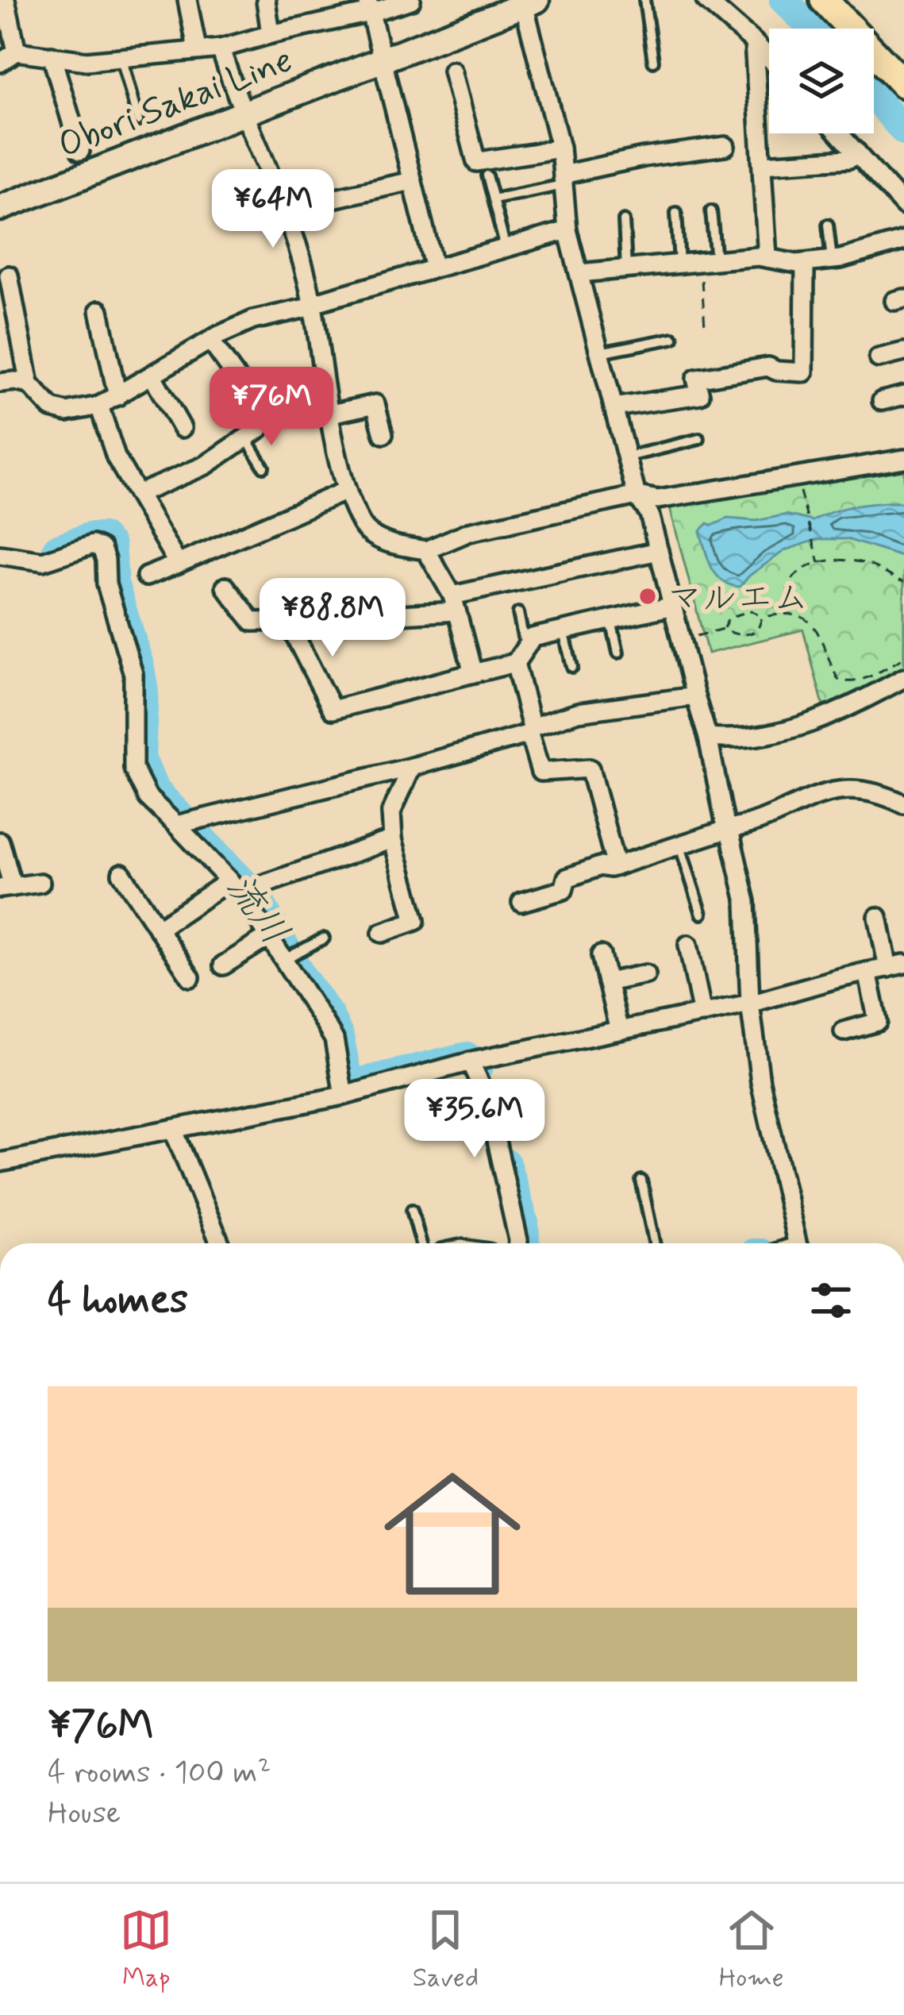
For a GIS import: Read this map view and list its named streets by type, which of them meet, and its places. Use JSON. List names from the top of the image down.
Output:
{
  "streets": {
    "main road": ["Obori Sakai Line"]
  },
  "water": ["流川"],
  "places": ["マルエム"],
  "page": {
    "price": [
      "¥64M",
      "¥76M",
      "¥88.8M",
      "¥35.6M"
    ],
    "heading": "4 homes",
    "list": [
      {
        "name": "¥76M",
        "note": "4 rooms · 100 m² · House"
      }
    ],
    "tabs": ["Map", "Saved", "Home"]
  }
}
